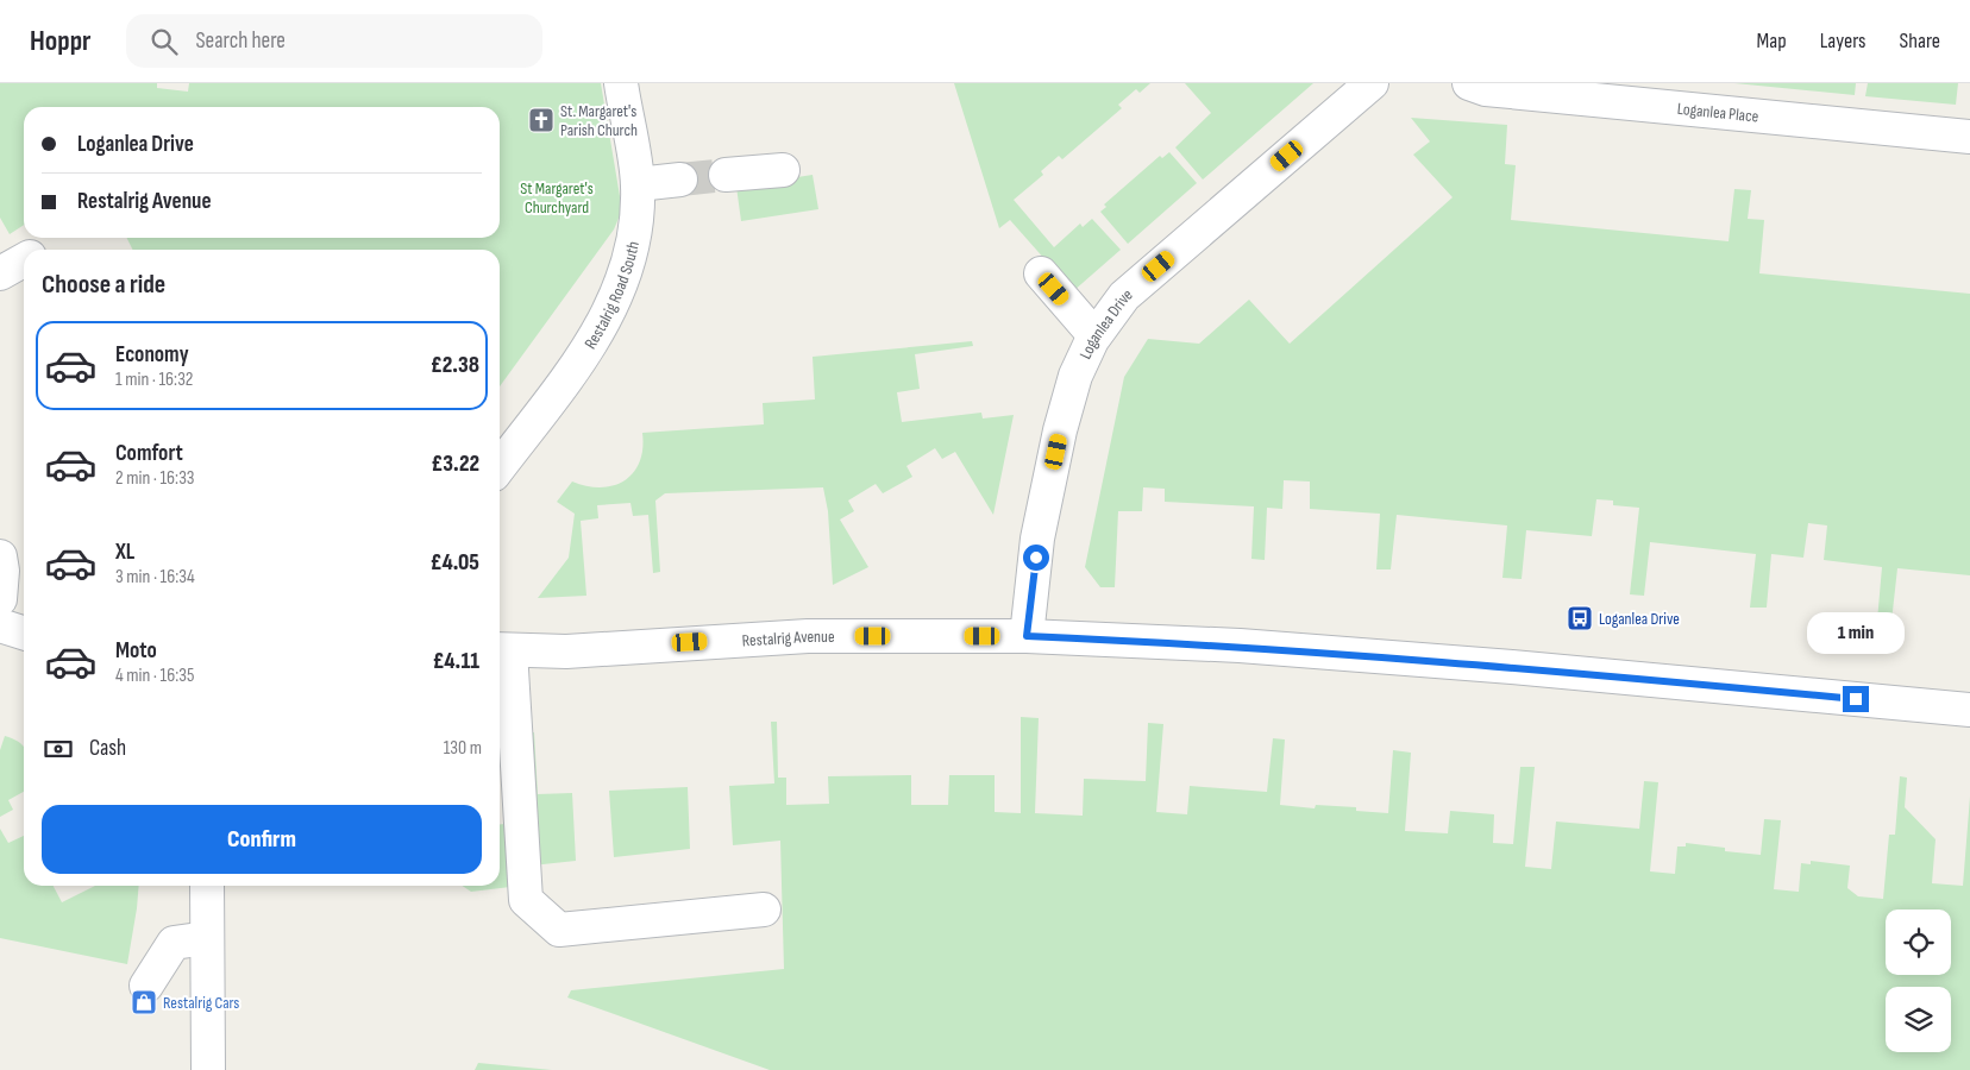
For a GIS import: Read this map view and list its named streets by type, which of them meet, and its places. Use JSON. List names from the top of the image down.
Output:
{
  "streets": {
    "street": [
      "Loganlea Place",
      "Restalrig Road South",
      "Loganlea Drive",
      "Restalrig Avenue"
    ]
  },
  "crossings": [
    ["Loganlea Drive", "Restalrig Avenue"]
  ],
  "parks": ["St Margaret's Churchyard"],
  "places": {
    "church": ["St. Margaret's Parish Church"],
    "bus stop": ["Loganlea Drive"],
    "shop": ["Restalrig Cars"]
  },
  "page": {
    "header": "Hoppr",
    "search": "Search here",
    "nav": ["Map", "Layers", "Share"],
    "banner": ["Loganlea Drive", "Restalrig Avenue"],
    "heading": "Choose a ride",
    "list": [
      {
        "name": "Economy",
        "note": "1 min · 16:32",
        "value": "£2.38"
      },
      {
        "name": "Comfort",
        "note": "2 min · 16:33",
        "value": "£3.22"
      },
      {
        "name": "XL",
        "note": "3 min · 16:34",
        "value": "£4.05"
      },
      {
        "name": "Moto",
        "note": "4 min · 16:35",
        "value": "£4.11"
      }
    ],
    "bubble": "1 min",
    "pay": ["Cash", "130 m"],
    "buttons": "Confirm"
  }
}
